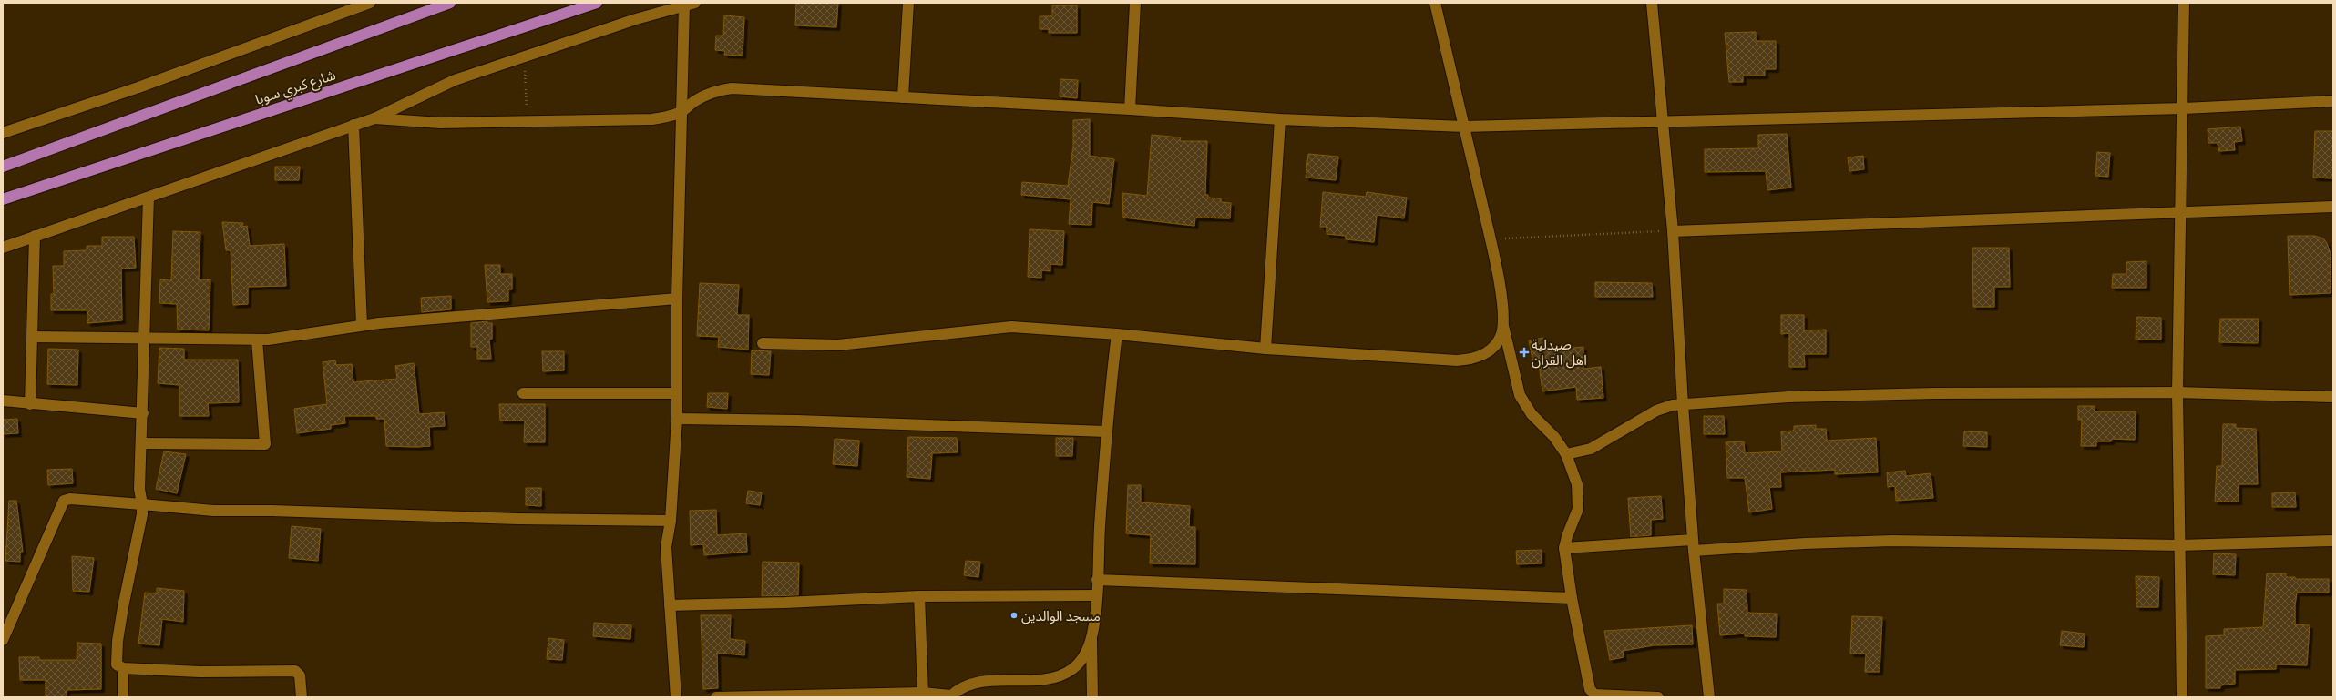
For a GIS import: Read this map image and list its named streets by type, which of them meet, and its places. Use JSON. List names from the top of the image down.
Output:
{
  "streets": {
    "highway": ["شارع كبري سوبا"]
  },
  "places": {
    "health": ["صيدلية اهل القران"],
    "other": ["مسجد الوالدين"]
  }
}
